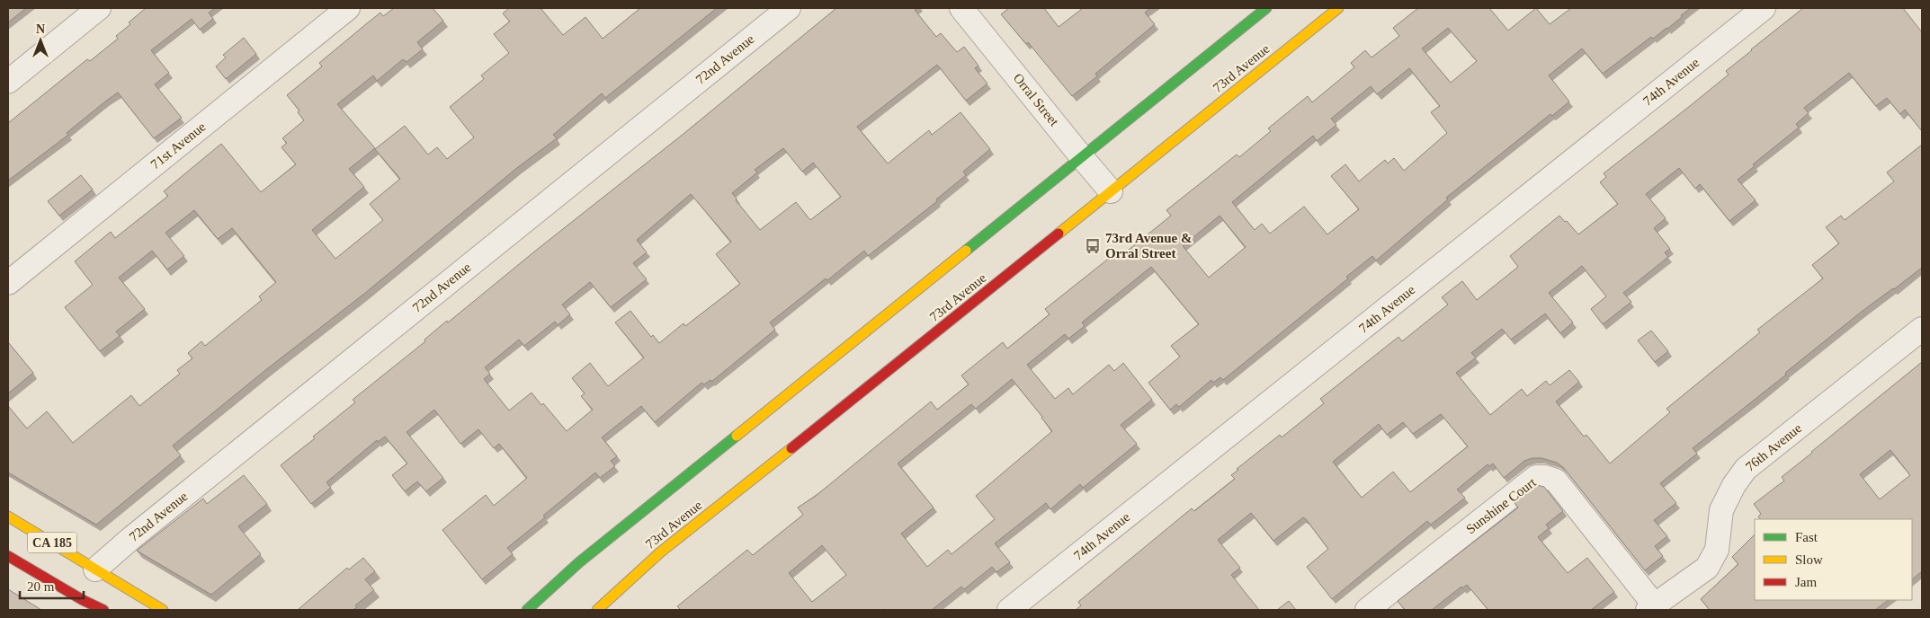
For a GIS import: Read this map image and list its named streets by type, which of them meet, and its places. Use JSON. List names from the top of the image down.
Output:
{
  "streets": {
    "main road": ["73rd Avenue", "CA 185"],
    "street": [
      "72nd Avenue",
      "74th Avenue",
      "Orral Street",
      "71st Avenue",
      "76th Avenue",
      "Sunshine Court"
    ]
  },
  "crossings": [
    ["72nd Avenue", "CA 185"],
    ["73rd Avenue", "Orral Street"],
    ["76th Avenue", "Sunshine Court"]
  ],
  "places": {
    "bus stop": ["73rd Avenue & Orral Street"]
  },
  "legend": ["Fast", "Slow", "Jam"],
  "scale_bar": "20 m",
  "north": "top"
}
